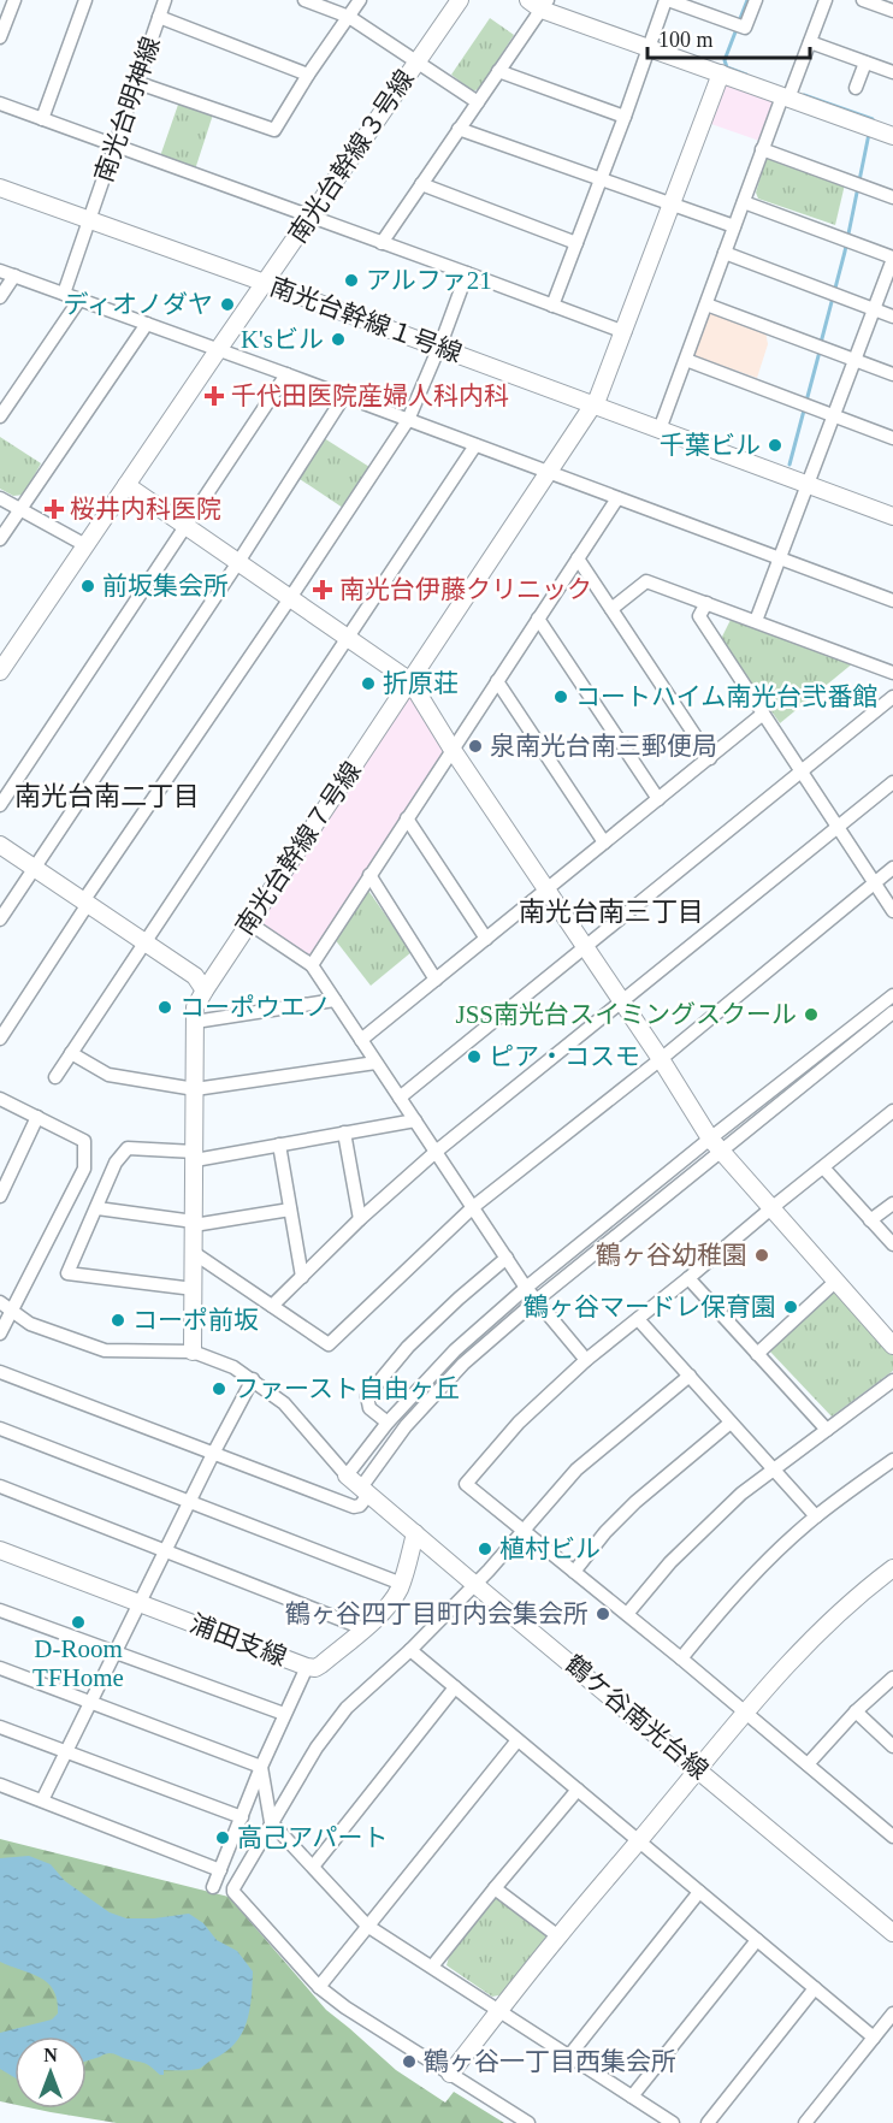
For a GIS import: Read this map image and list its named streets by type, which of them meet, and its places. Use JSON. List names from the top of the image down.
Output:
{
  "streets": {
    "street": [
      "南光台明神線",
      "南光台幹線３号線",
      "南光台幹線１号線",
      "南光台幹線７号線",
      "浦田支線",
      "鶴ケ谷南光台線"
    ]
  },
  "crossings": [
    ["南光台明神線", "南光台幹線１号線"],
    ["南光台幹線３号線", "南光台幹線１号線"],
    ["南光台幹線１号線", "南光台幹線７号線"],
    ["浦田支線", "鶴ケ谷南光台線"]
  ],
  "districts": ["南光台南二丁目", "南光台南三丁目"],
  "places": {
    "other": [
      "アルファ21",
      "ディオノダヤ",
      "K'sビル",
      "千葉ビル",
      "前坂集会所",
      "折原荘",
      "コートハイム南光台弐番館",
      "泉南光台南三郵便局",
      "コーポウエノ",
      "JSS南光台スイミングスクール",
      "ピア・コスモ",
      "鶴ヶ谷幼稚園",
      "鶴ヶ谷マードレ保育園",
      "コーポ前坂",
      "ファースト自由ヶ丘",
      "植村ビル",
      "鶴ヶ谷四丁目町内会集会所",
      "D-Room TFHome",
      "高己アパート",
      "鶴ヶ谷一丁目西集会所"
    ],
    "health": ["千代田医院産婦人科内科", "桜井内科医院", "南光台伊藤クリニック"]
  },
  "scale_bar": "100 m",
  "north": "top"
}
